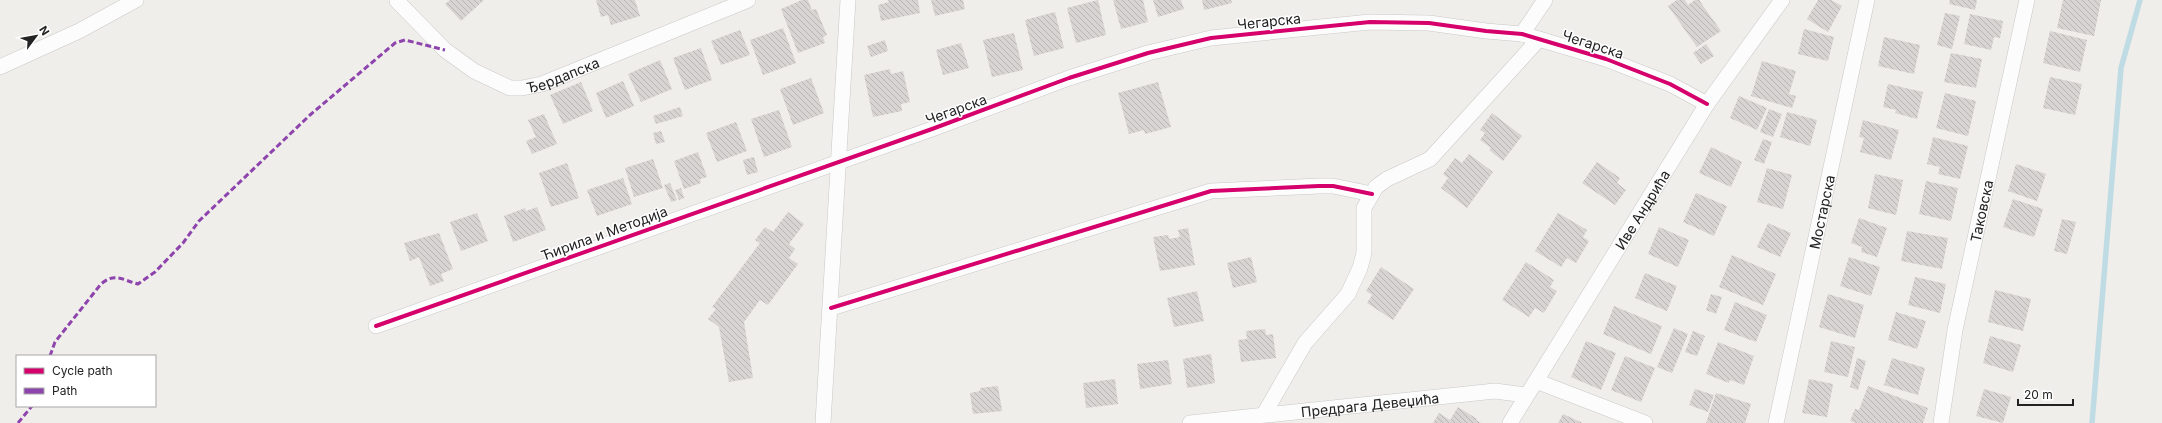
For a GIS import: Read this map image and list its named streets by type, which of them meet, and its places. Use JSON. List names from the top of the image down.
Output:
{
  "streets": {
    "street": [
      "Чегарска",
      "Ђердапска",
      "Иве Андрића",
      "Мостарска",
      "Таковска",
      "Ћирила и Методија",
      "Предрага Девеџића"
    ]
  },
  "crossings": [
    ["Чегарска", "Иве Андрића"],
    ["Чегарска", "Ћирила и Методија"],
    ["Иве Андрића", "Предрага Девеџића"]
  ],
  "legend": ["Cycle path", "Path"],
  "scale_bar": "20 m",
  "north": "top right"
}
